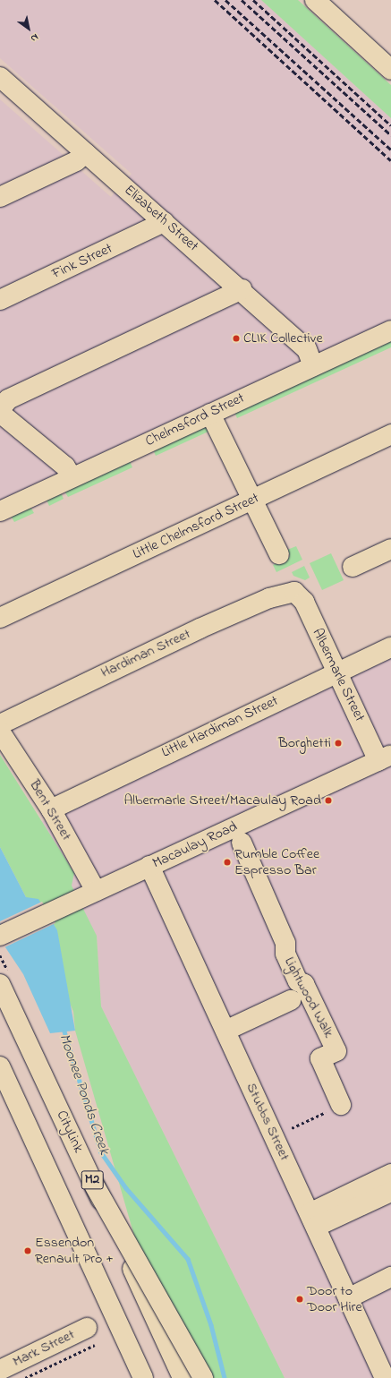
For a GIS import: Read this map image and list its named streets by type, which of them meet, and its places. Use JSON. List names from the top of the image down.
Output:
{
  "streets": {
    "main road": [
      "Elizabeth Street",
      "Fink Street",
      "Chelmsford Street",
      "Little Chelmsford Street",
      "Hardiman Street",
      "Albermarle Street",
      "Little Hardiman Street",
      "Bent Street",
      "Macaulay Road",
      "Lightwood Walk",
      "Stubbs Street",
      "CityLink",
      "M2",
      "Mark Street"
    ]
  },
  "crossings": [
    ["Elizabeth Street", "Fink Street"],
    ["Elizabeth Street", "Chelmsford Street"],
    ["Hardiman Street", "Albermarle Street"],
    ["Albermarle Street", "Little Hardiman Street"],
    ["Albermarle Street", "Macaulay Road"],
    ["Little Hardiman Street", "Bent Street"],
    ["Bent Street", "Macaulay Road"],
    ["Macaulay Road", "Stubbs Street"]
  ],
  "water": ["Moonee Ponds Creek"],
  "places": [
    "CLIK Collective",
    "Borghetti",
    "Albermarle Street/Macaulay Road",
    "Rumble Coffee Espresso Bar",
    "Essendon Renault Pro +",
    "Door to Door Hire"
  ],
  "north": "bottom right"
}
